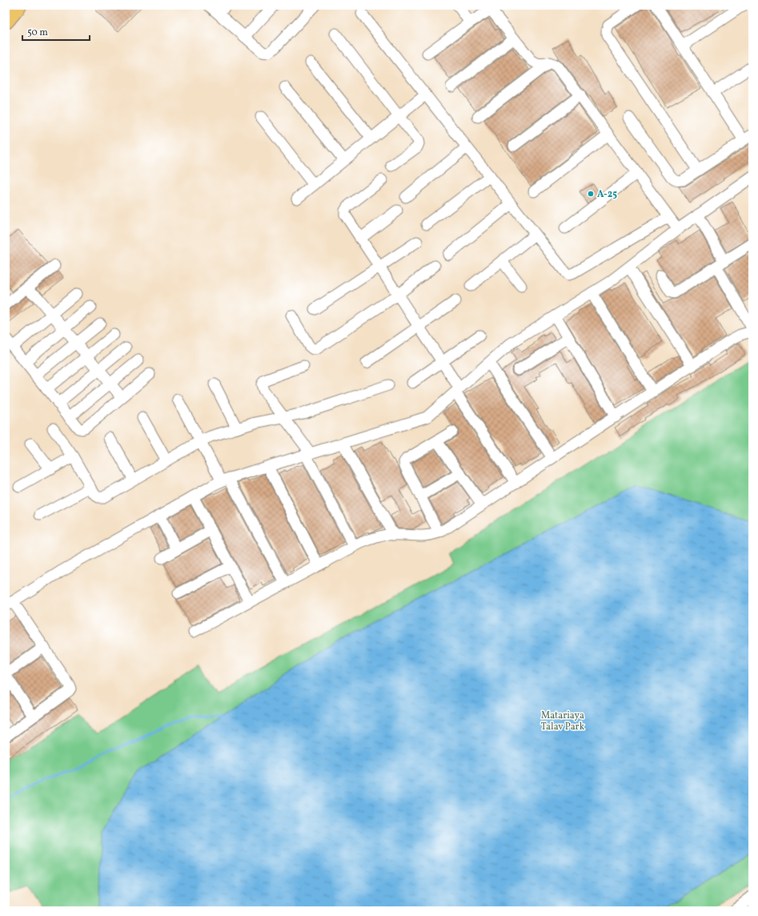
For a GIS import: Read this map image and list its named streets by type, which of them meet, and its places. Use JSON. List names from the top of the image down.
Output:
{
  "parks": ["Matariaya Talav Park"],
  "places": ["A-25"],
  "scale_bar": "50 m"
}
